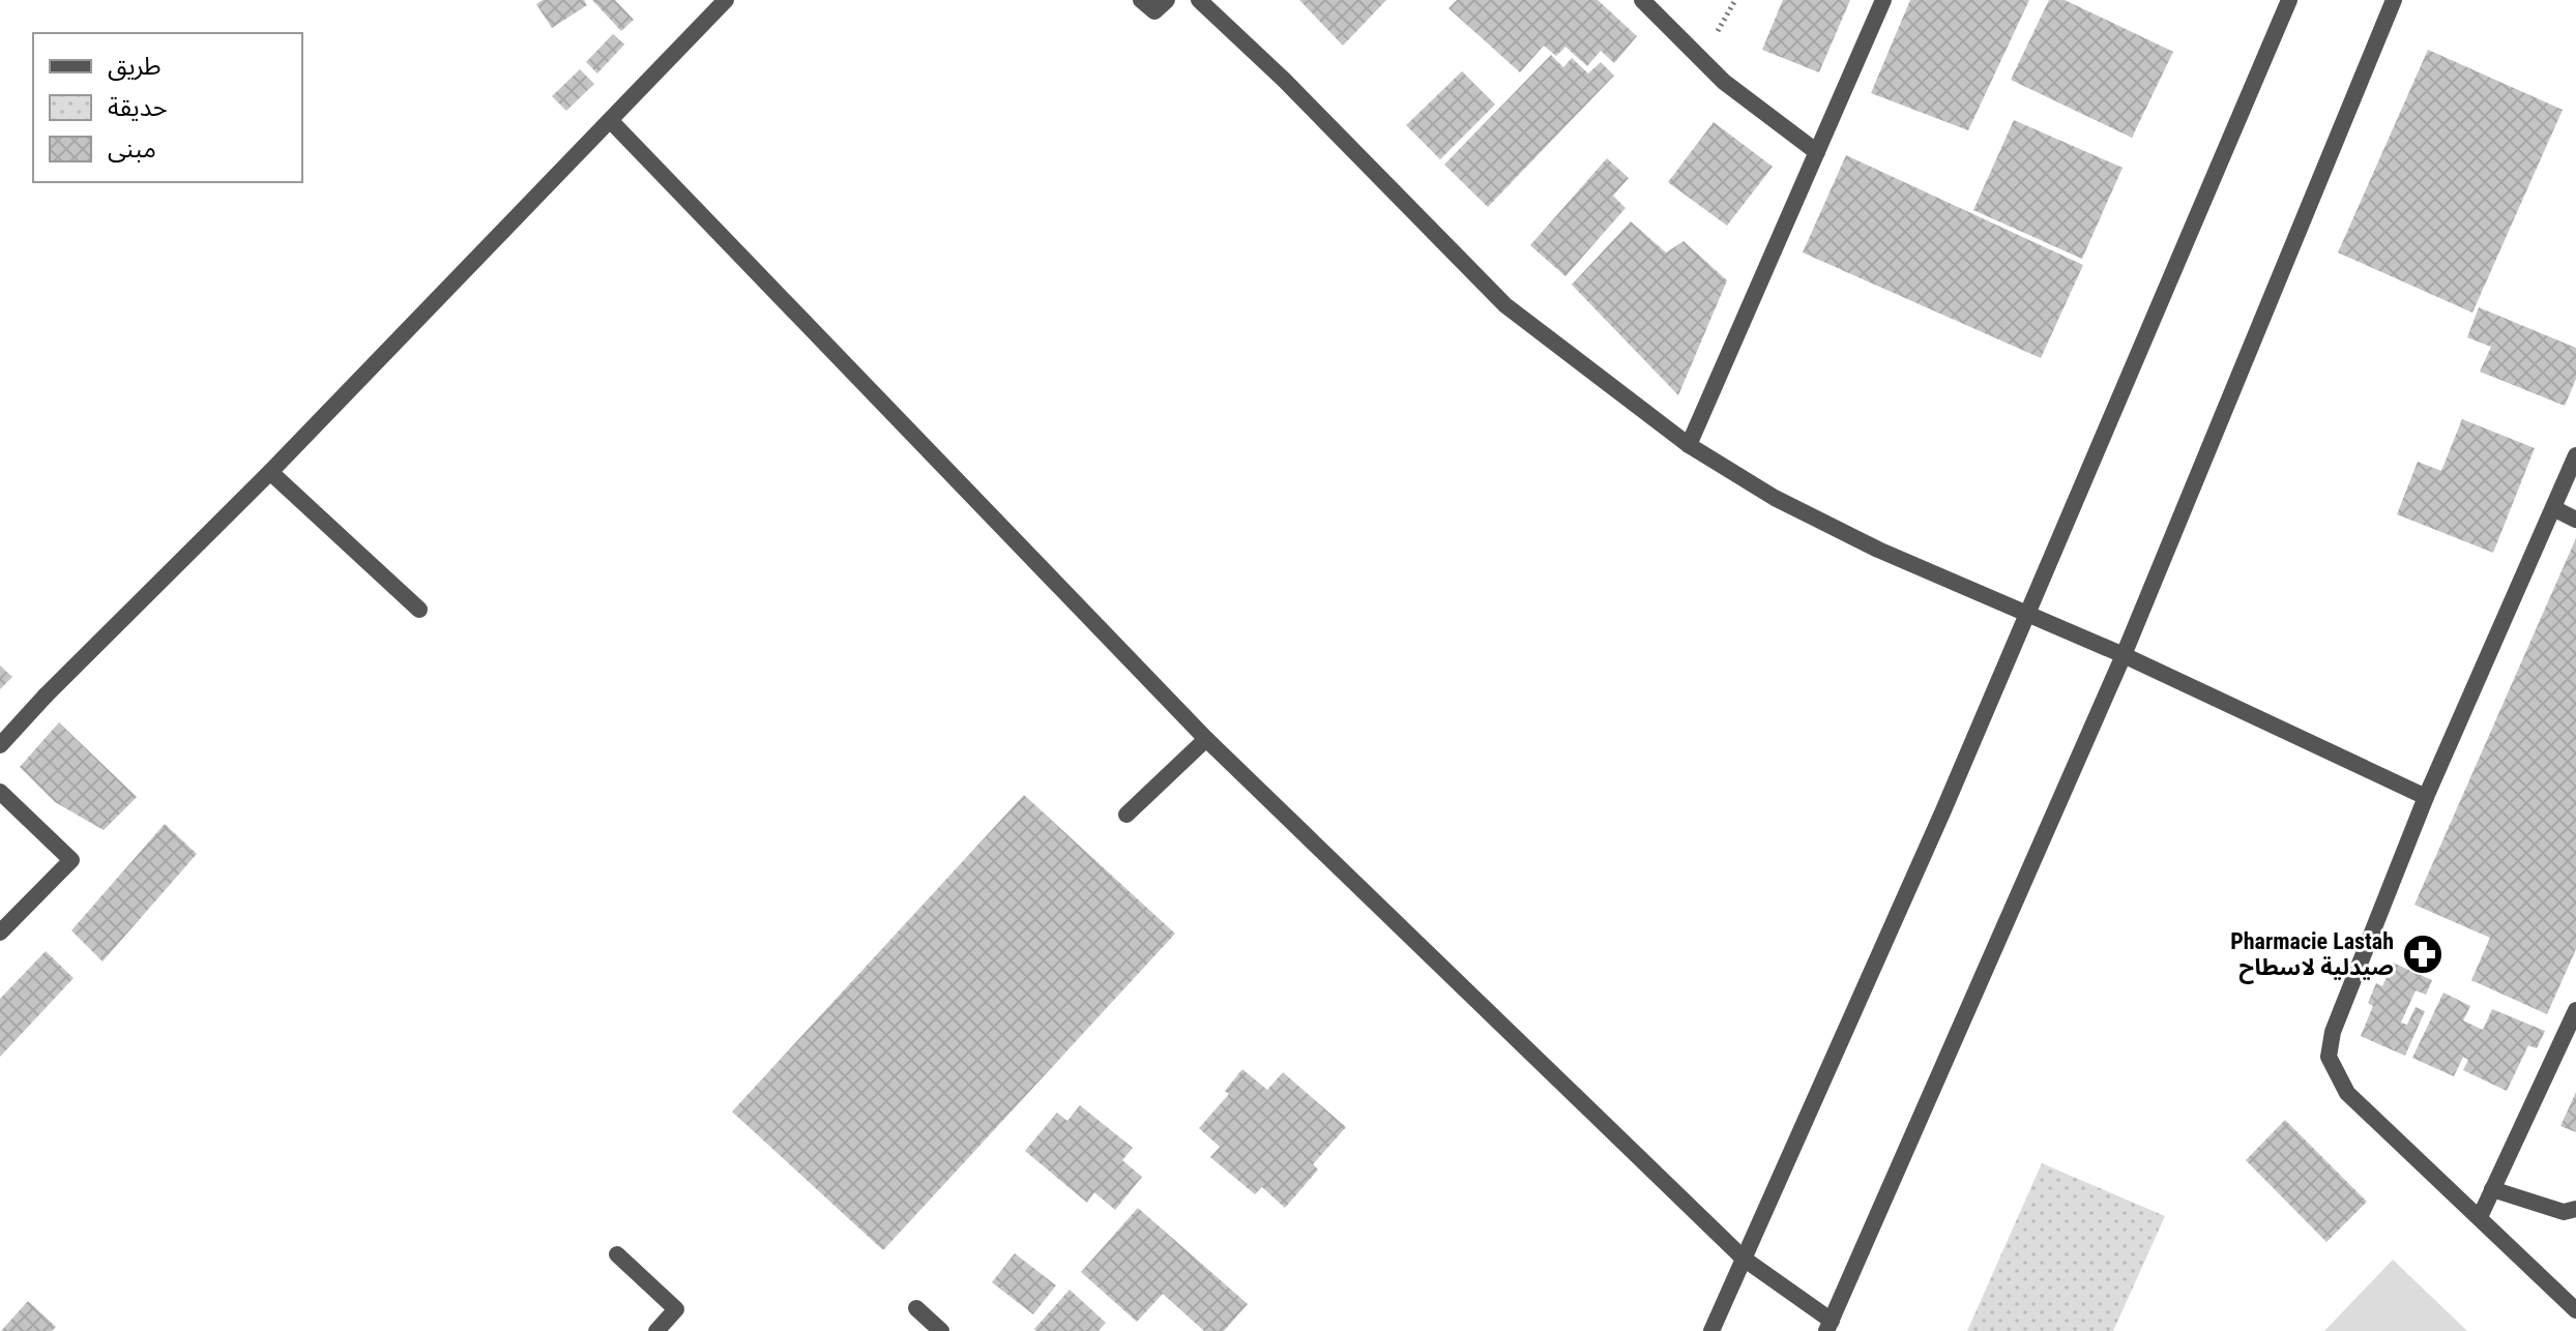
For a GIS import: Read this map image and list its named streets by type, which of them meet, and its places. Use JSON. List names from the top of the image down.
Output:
{
  "places": {
    "pharmacy": ["Pharmacie Lastah صيدلية لاسطاح"]
  },
  "legend": ["طريق", "حديقة", "مبنى"]
}
